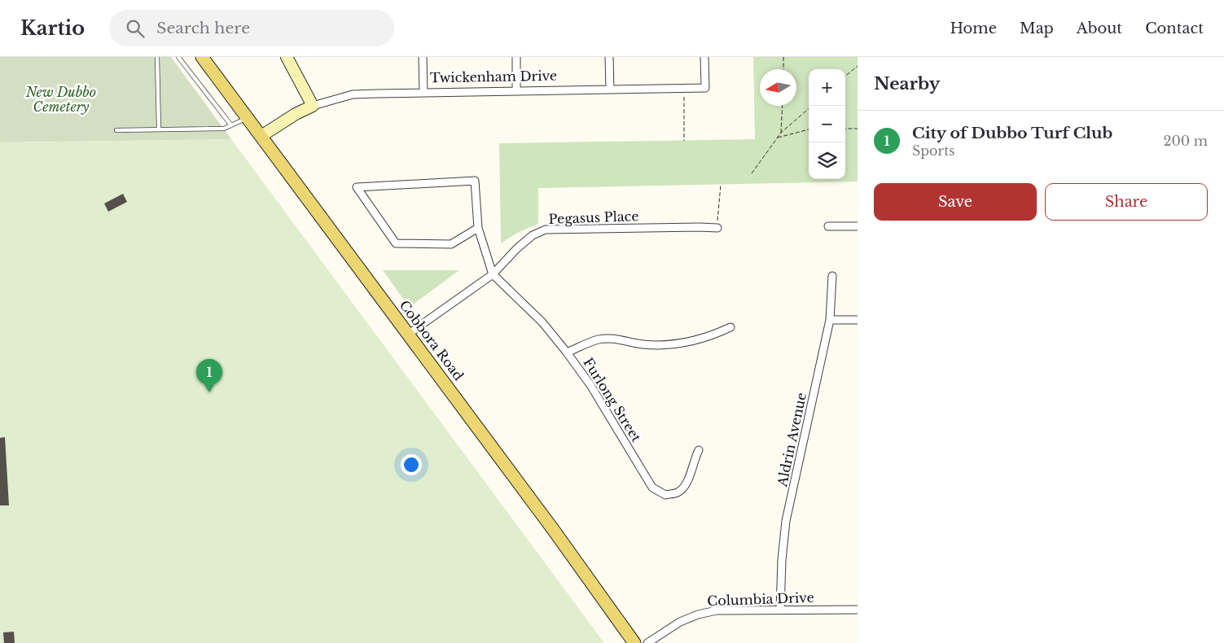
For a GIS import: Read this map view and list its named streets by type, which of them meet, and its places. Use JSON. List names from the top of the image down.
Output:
{
  "streets": {
    "main road": ["Cobbora Road"],
    "street": [
      "Twickenham Drive",
      "Pegasus Place",
      "Furlong Street",
      "Aldrin Avenue",
      "Columbia Drive"
    ]
  },
  "crossings": [
    ["Twickenham Drive", "Cobbora Road"],
    ["Pegasus Place", "Cobbora Road"],
    ["Pegasus Place", "Furlong Street"],
    ["Aldrin Avenue", "Columbia Drive"]
  ],
  "parks": ["New Dubbo Cemetery"],
  "north": "left",
  "page": {
    "header": "Kartio",
    "search": "Search here",
    "nav": [
      "Home",
      "Map",
      "About",
      "Contact"
    ],
    "heading": "Nearby",
    "map_buttons": ["+", "−"],
    "list": [
      {
        "mark": "1",
        "name": "City of Dubbo Turf Club",
        "note": "Sports",
        "value": "200 m"
      }
    ],
    "buttons": ["Save", "Share"],
    "pins": "1"
  }
}
